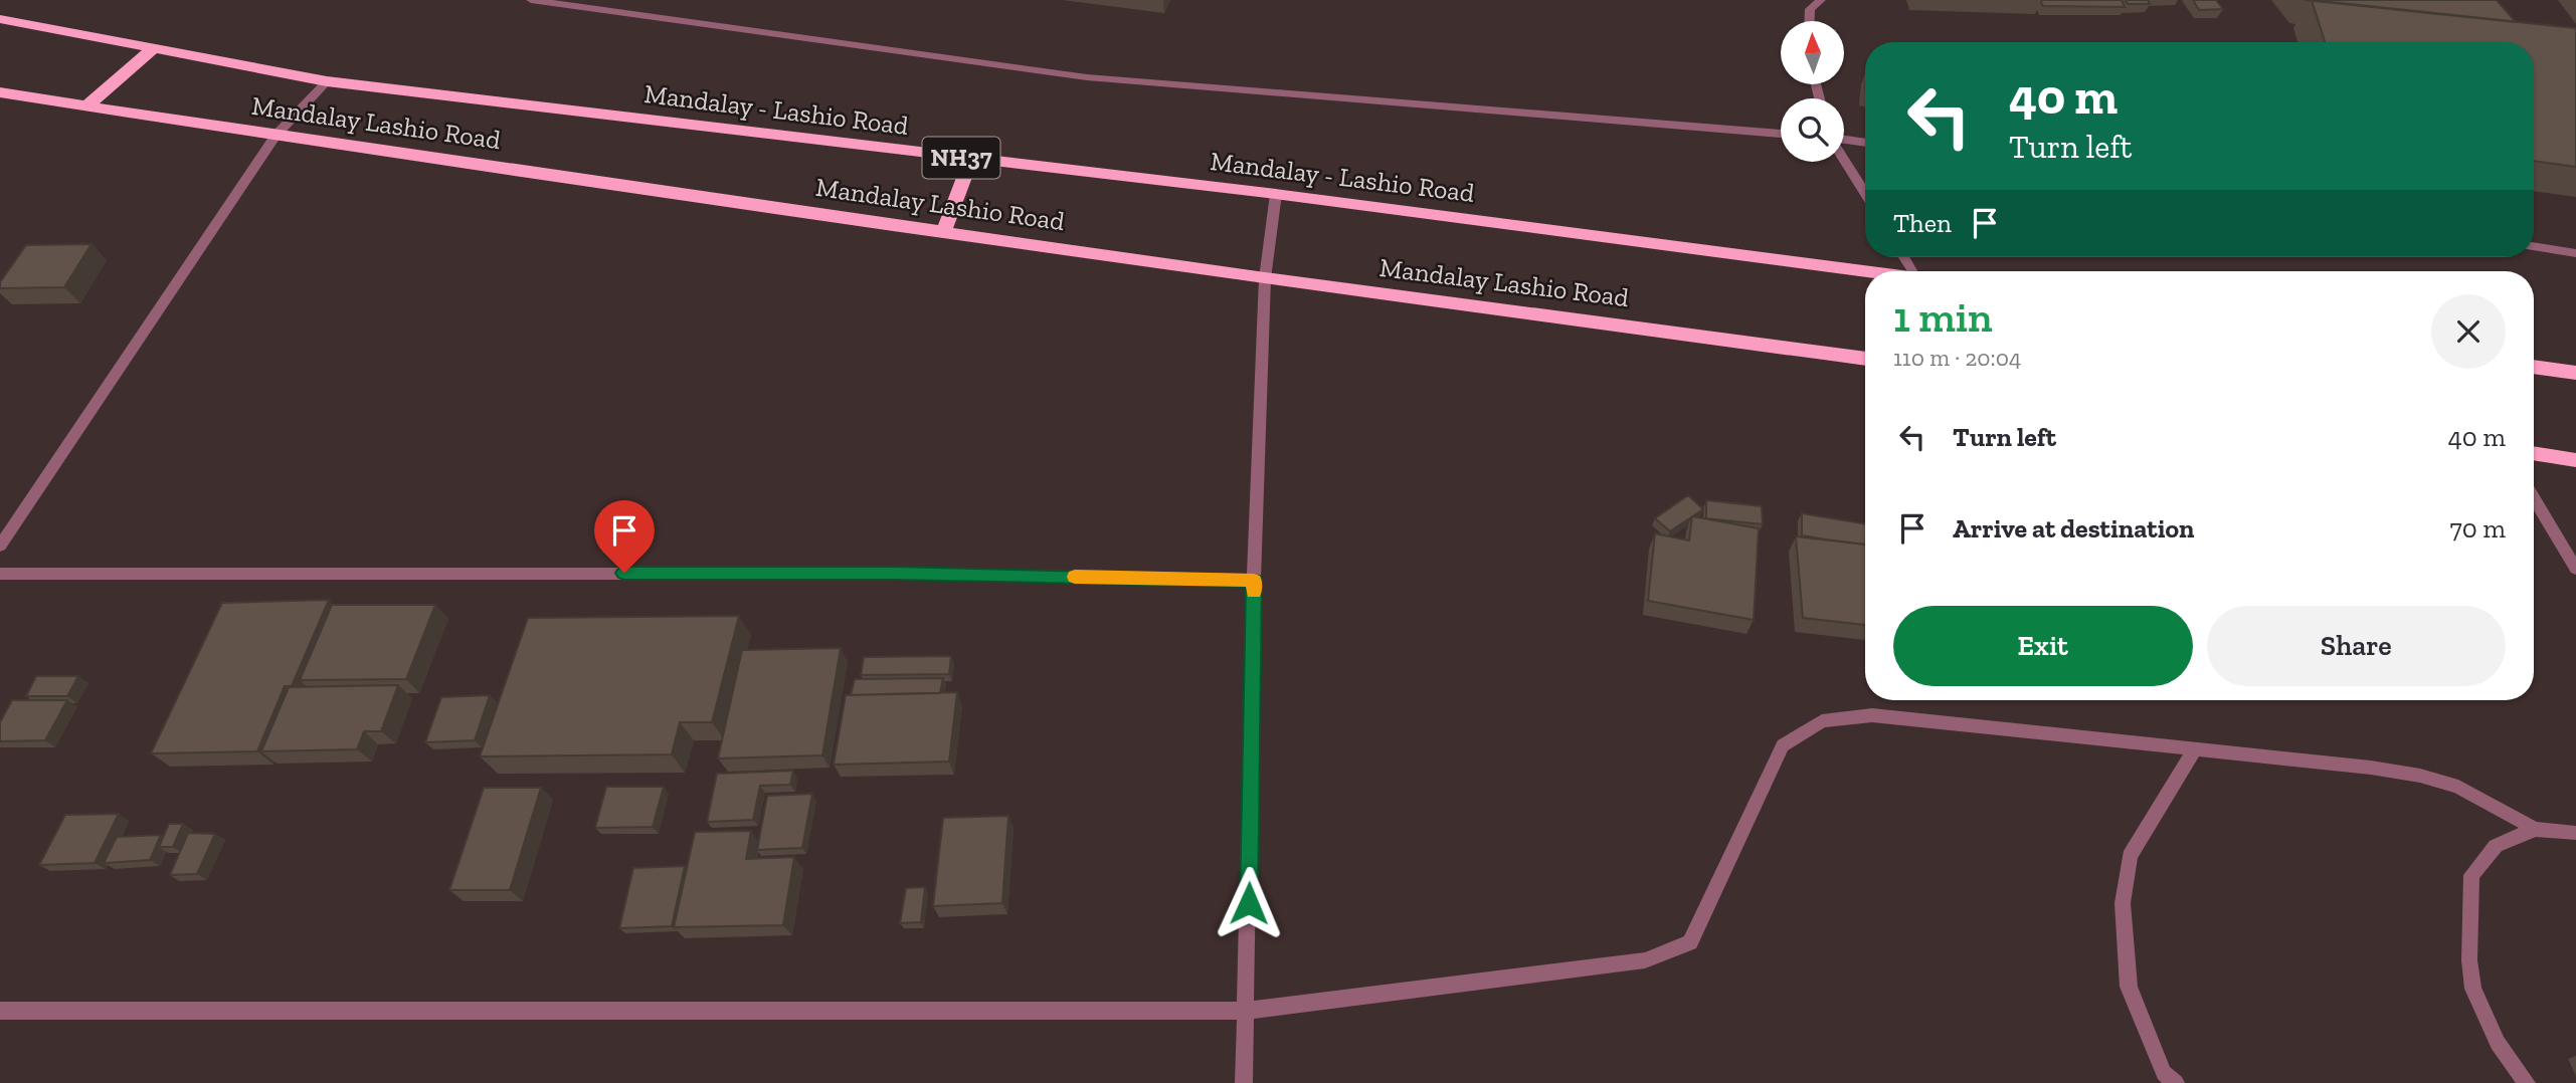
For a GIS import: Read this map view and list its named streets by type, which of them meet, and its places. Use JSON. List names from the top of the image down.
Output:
{
  "streets": {
    "highway": ["Mandalay - Lashio Road", "Mandalay Lashio Road", "NH37"]
  },
  "north": "top",
  "page": {
    "turn": ["40 m", "Turn left"],
    "then": "Then",
    "heading": ["1 min", "110 m · 20:04"],
    "list": [
      {
        "name": "Turn left",
        "value": "40 m"
      },
      {
        "name": "Arrive at destination",
        "value": "70 m"
      }
    ],
    "buttons": ["Exit", "Share"]
  }
}
